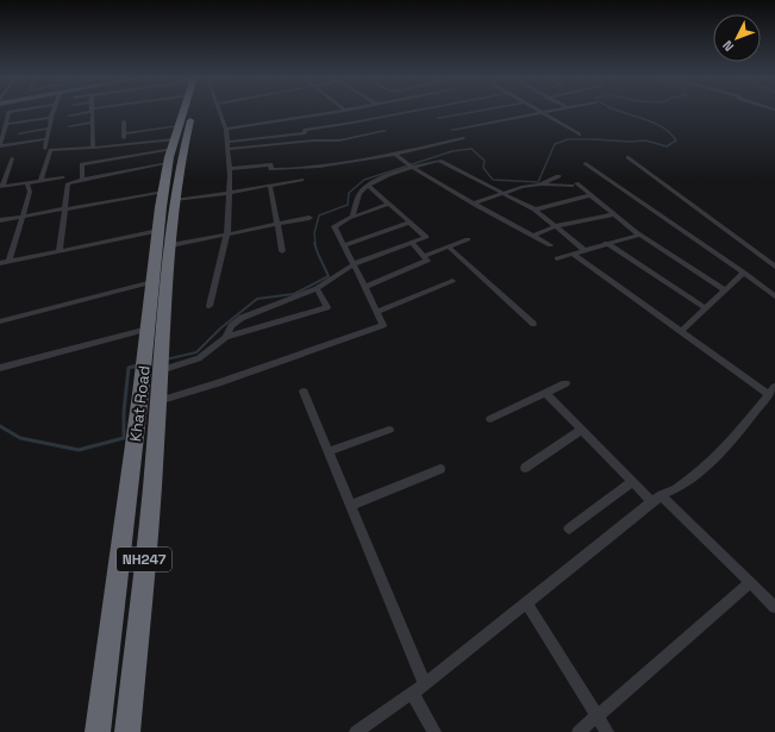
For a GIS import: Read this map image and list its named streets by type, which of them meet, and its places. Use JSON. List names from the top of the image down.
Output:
{
  "streets": {
    "highway": ["Khat Road", "NH247"]
  },
  "north": "bottom left"
}
